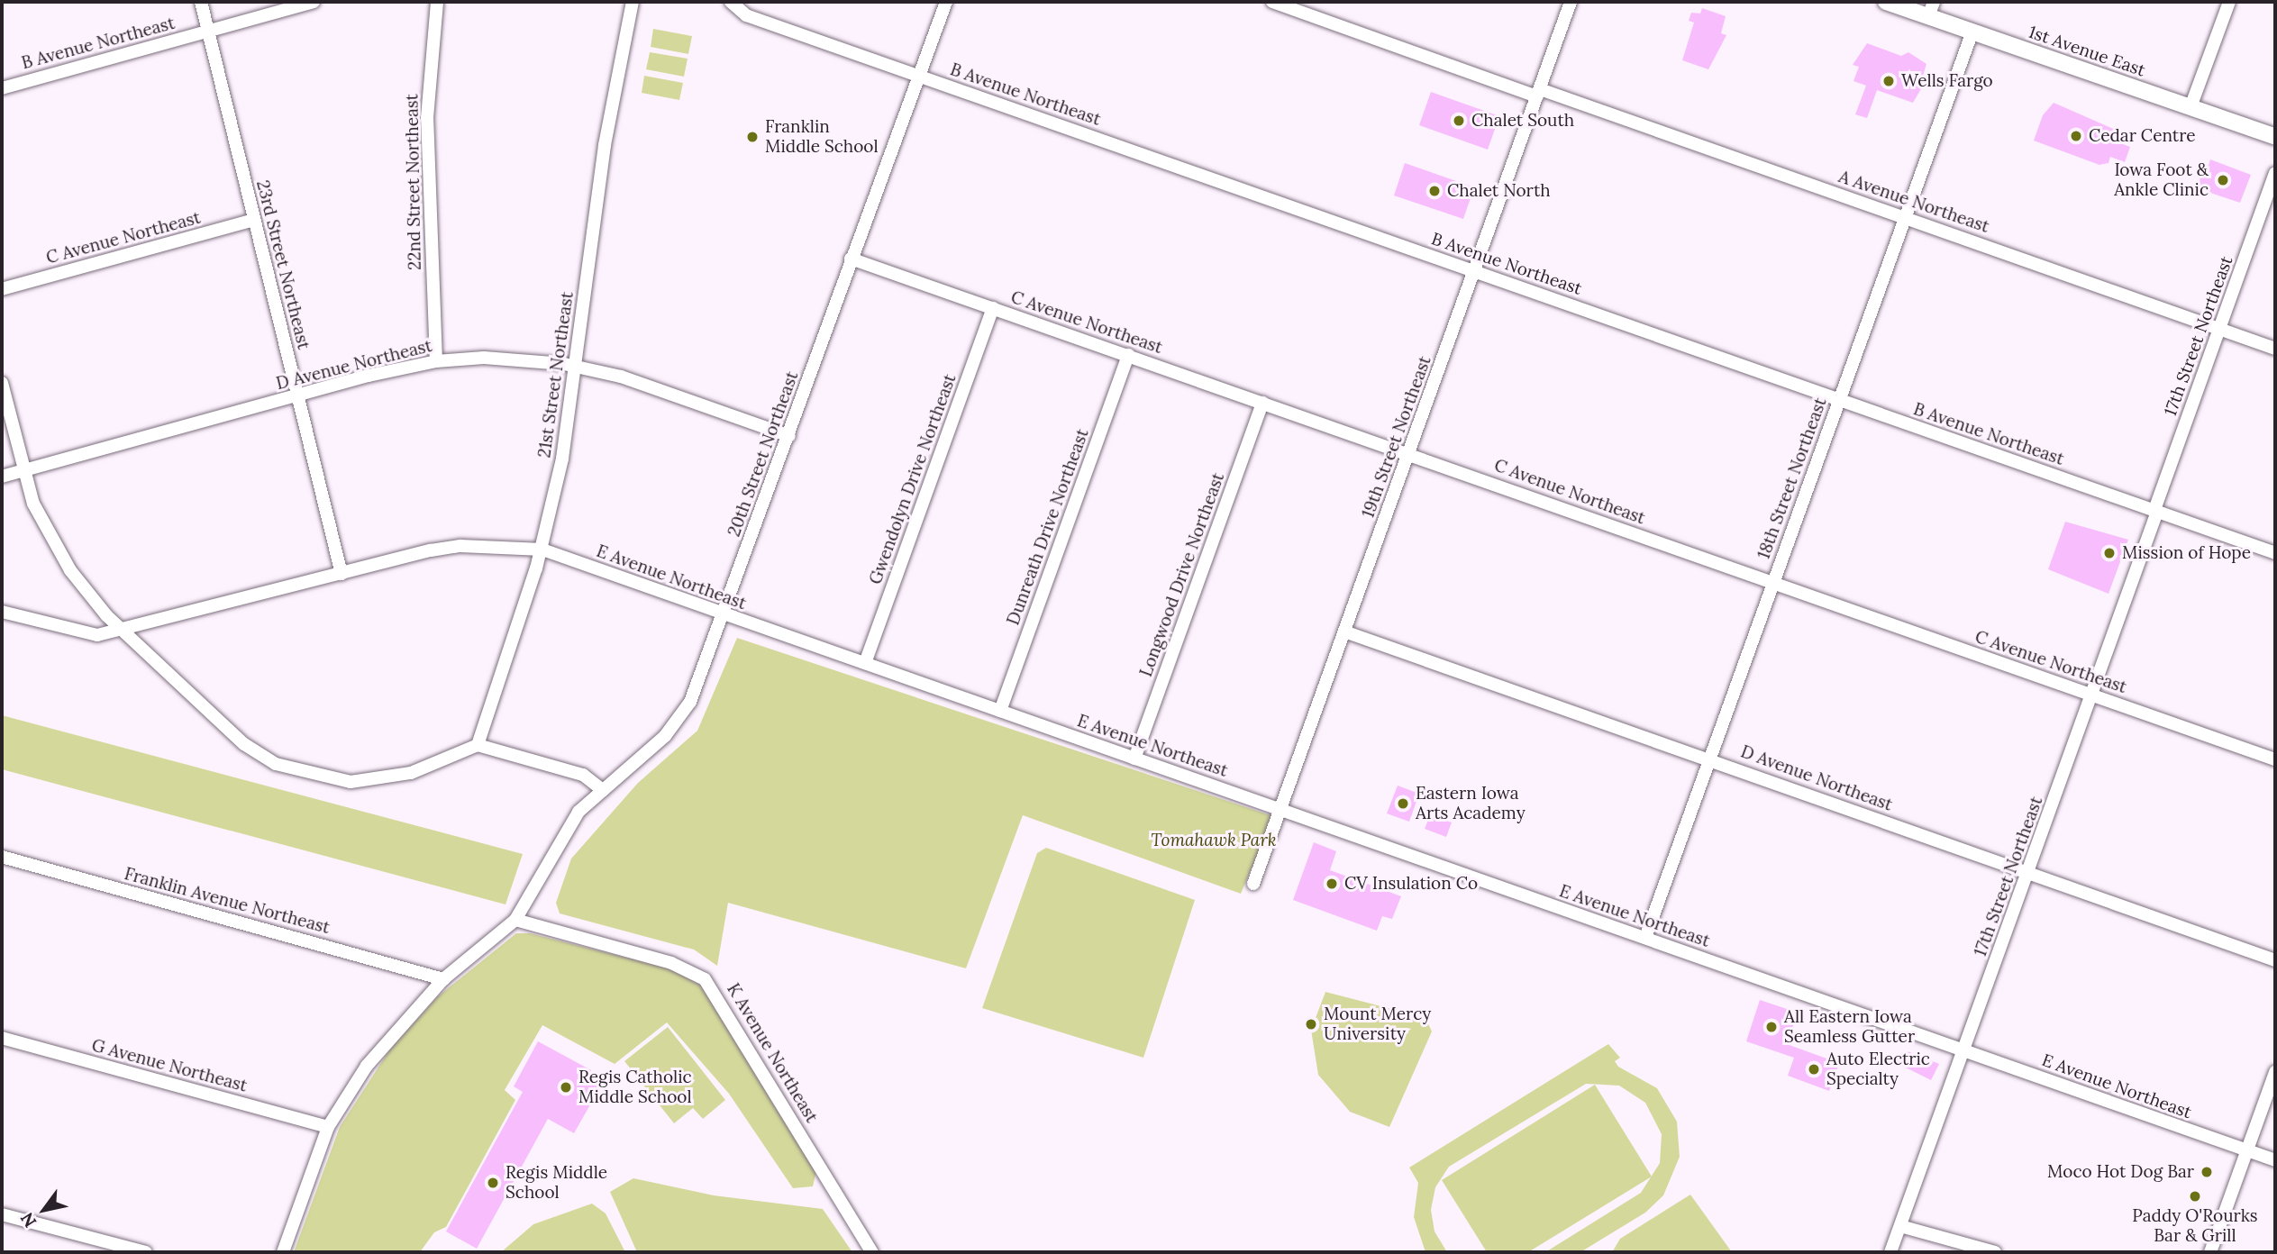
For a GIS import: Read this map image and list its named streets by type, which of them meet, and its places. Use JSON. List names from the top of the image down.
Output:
{
  "streets": {
    "main road": ["1st Avenue East"],
    "street": [
      "B Avenue Northeast",
      "22nd Street Northeast",
      "A Avenue Northeast",
      "C Avenue Northeast",
      "23rd Street Northeast",
      "17th Street Northeast",
      "D Avenue Northeast",
      "21st Street Northeast",
      "19th Street Northeast",
      "20th Street Northeast",
      "18th Street Northeast",
      "Gwendolyn Drive Northeast",
      "Dunreath Drive Northeast",
      "Longwood Drive Northeast",
      "E Avenue Northeast",
      "Franklin Avenue Northeast",
      "K Avenue Northeast",
      "G Avenue Northeast"
    ]
  },
  "crossings": [
    ["B Avenue Northeast", "23rd Street Northeast"],
    ["B Avenue Northeast", "17th Street Northeast"],
    ["B Avenue Northeast", "19th Street Northeast"],
    ["B Avenue Northeast", "20th Street Northeast"],
    ["B Avenue Northeast", "18th Street Northeast"],
    ["1st Avenue East", "18th Street Northeast"],
    ["22nd Street Northeast", "D Avenue Northeast"],
    ["A Avenue Northeast", "17th Street Northeast"],
    ["A Avenue Northeast", "19th Street Northeast"],
    ["A Avenue Northeast", "18th Street Northeast"],
    ["C Avenue Northeast", "23rd Street Northeast"],
    ["C Avenue Northeast", "17th Street Northeast"],
    ["C Avenue Northeast", "19th Street Northeast"],
    ["C Avenue Northeast", "20th Street Northeast"],
    ["C Avenue Northeast", "18th Street Northeast"],
    ["C Avenue Northeast", "Gwendolyn Drive Northeast"],
    ["C Avenue Northeast", "Dunreath Drive Northeast"],
    ["C Avenue Northeast", "Longwood Drive Northeast"],
    ["23rd Street Northeast", "D Avenue Northeast"],
    ["23rd Street Northeast", "E Avenue Northeast"],
    ["17th Street Northeast", "D Avenue Northeast"],
    ["17th Street Northeast", "E Avenue Northeast"],
    ["D Avenue Northeast", "21st Street Northeast"],
    ["D Avenue Northeast", "19th Street Northeast"],
    ["D Avenue Northeast", "20th Street Northeast"],
    ["D Avenue Northeast", "18th Street Northeast"],
    ["21st Street Northeast", "E Avenue Northeast"],
    ["19th Street Northeast", "E Avenue Northeast"],
    ["20th Street Northeast", "E Avenue Northeast"],
    ["20th Street Northeast", "K Avenue Northeast"],
    ["18th Street Northeast", "E Avenue Northeast"],
    ["Gwendolyn Drive Northeast", "E Avenue Northeast"],
    ["Dunreath Drive Northeast", "E Avenue Northeast"],
    ["Longwood Drive Northeast", "E Avenue Northeast"]
  ],
  "parks": ["Tomahawk Park"],
  "places": [
    "Wells Fargo",
    "Chalet South",
    "Cedar Centre",
    "Franklin Middle School",
    "Iowa Foot & Ankle Clinic",
    "Chalet North",
    "Mission of Hope",
    "Eastern Iowa Arts Academy",
    "CV Insulation Co",
    "Mount Mercy University",
    "All Eastern Iowa Seamless Gutter",
    "Auto Electric Specialty",
    "Regis Catholic Middle School",
    "Moco Hot Dog Bar",
    "Regis Middle School",
    "Paddy O'Rourks Bar & Grill"
  ],
  "north": "bottom left"
}
